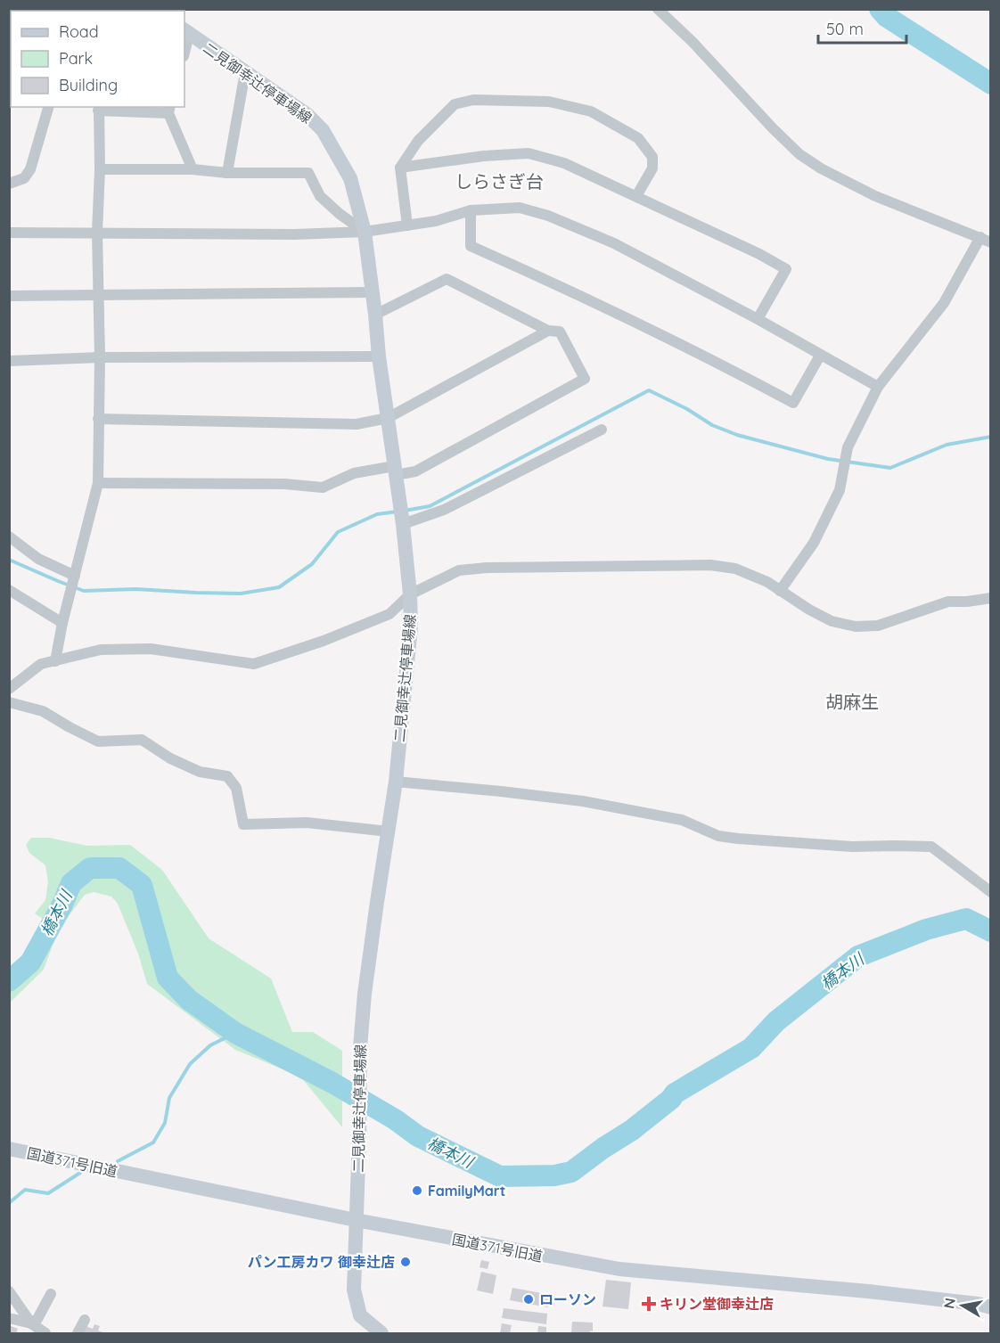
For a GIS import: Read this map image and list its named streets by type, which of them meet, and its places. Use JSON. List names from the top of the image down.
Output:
{
  "streets": {
    "main road": ["二見御幸辻停車場線", "国道371号旧道"]
  },
  "crossings": [
    ["二見御幸辻停車場線", "国道371号旧道"]
  ],
  "districts": ["しらさぎ台", "胡麻生"],
  "water": ["橋本川"],
  "places": {
    "other": ["FamilyMart", "パン工房カワ 御幸辻店", "ローソン"],
    "health": ["キリン堂御幸辻店"]
  },
  "legend": ["Road", "Park", "Building"],
  "scale_bar": "50 m",
  "north": "left"
}
